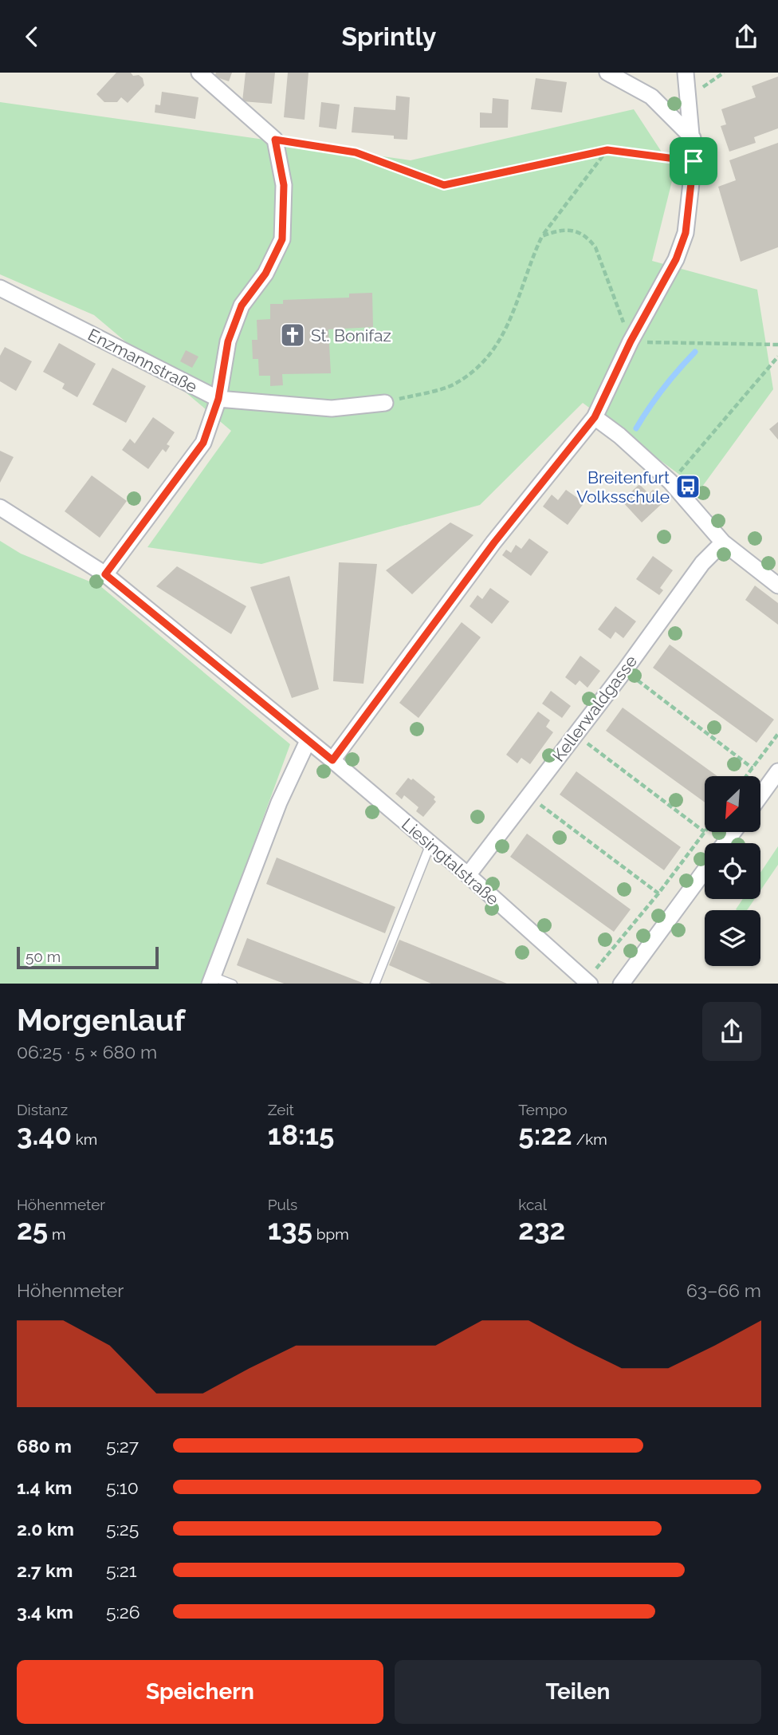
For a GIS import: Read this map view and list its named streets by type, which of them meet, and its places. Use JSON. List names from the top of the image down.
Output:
{
  "streets": {
    "street": ["Enzmannstraße", "Kellerwaldgasse", "Liesingtalstraße"]
  },
  "crossings": [
    ["Kellerwaldgasse", "Liesingtalstraße"]
  ],
  "places": {
    "church": ["St. Bonifaz"],
    "bus stop": ["Breitenfurt Volksschule"]
  },
  "scale_bar": "50 m",
  "north": "bottom left",
  "page": {
    "header": "Sprintly",
    "scale": "50 m",
    "heading": ["Morgenlauf", "06:25 · 5 × 680 m"],
    "stats": [
      ["Distanz", "3.40 km"],
      ["Zeit", "18:15"],
      ["Tempo", "5:22 /km"],
      ["Höhenmeter", "25 m"],
      ["Puls", "135 bpm"],
      ["kcal", "232"]
    ],
    "chart": ["Höhenmeter", "63–66 m"],
    "list": [
      {
        "name": "680 m",
        "note": "5:27"
      },
      {
        "name": "1.4 km",
        "note": "5:10"
      },
      {
        "name": "2.0 km",
        "note": "5:25"
      },
      {
        "name": "2.7 km",
        "note": "5:21"
      },
      {
        "name": "3.4 km",
        "note": "5:26"
      }
    ],
    "buttons": ["Speichern", "Teilen"]
  }
}
